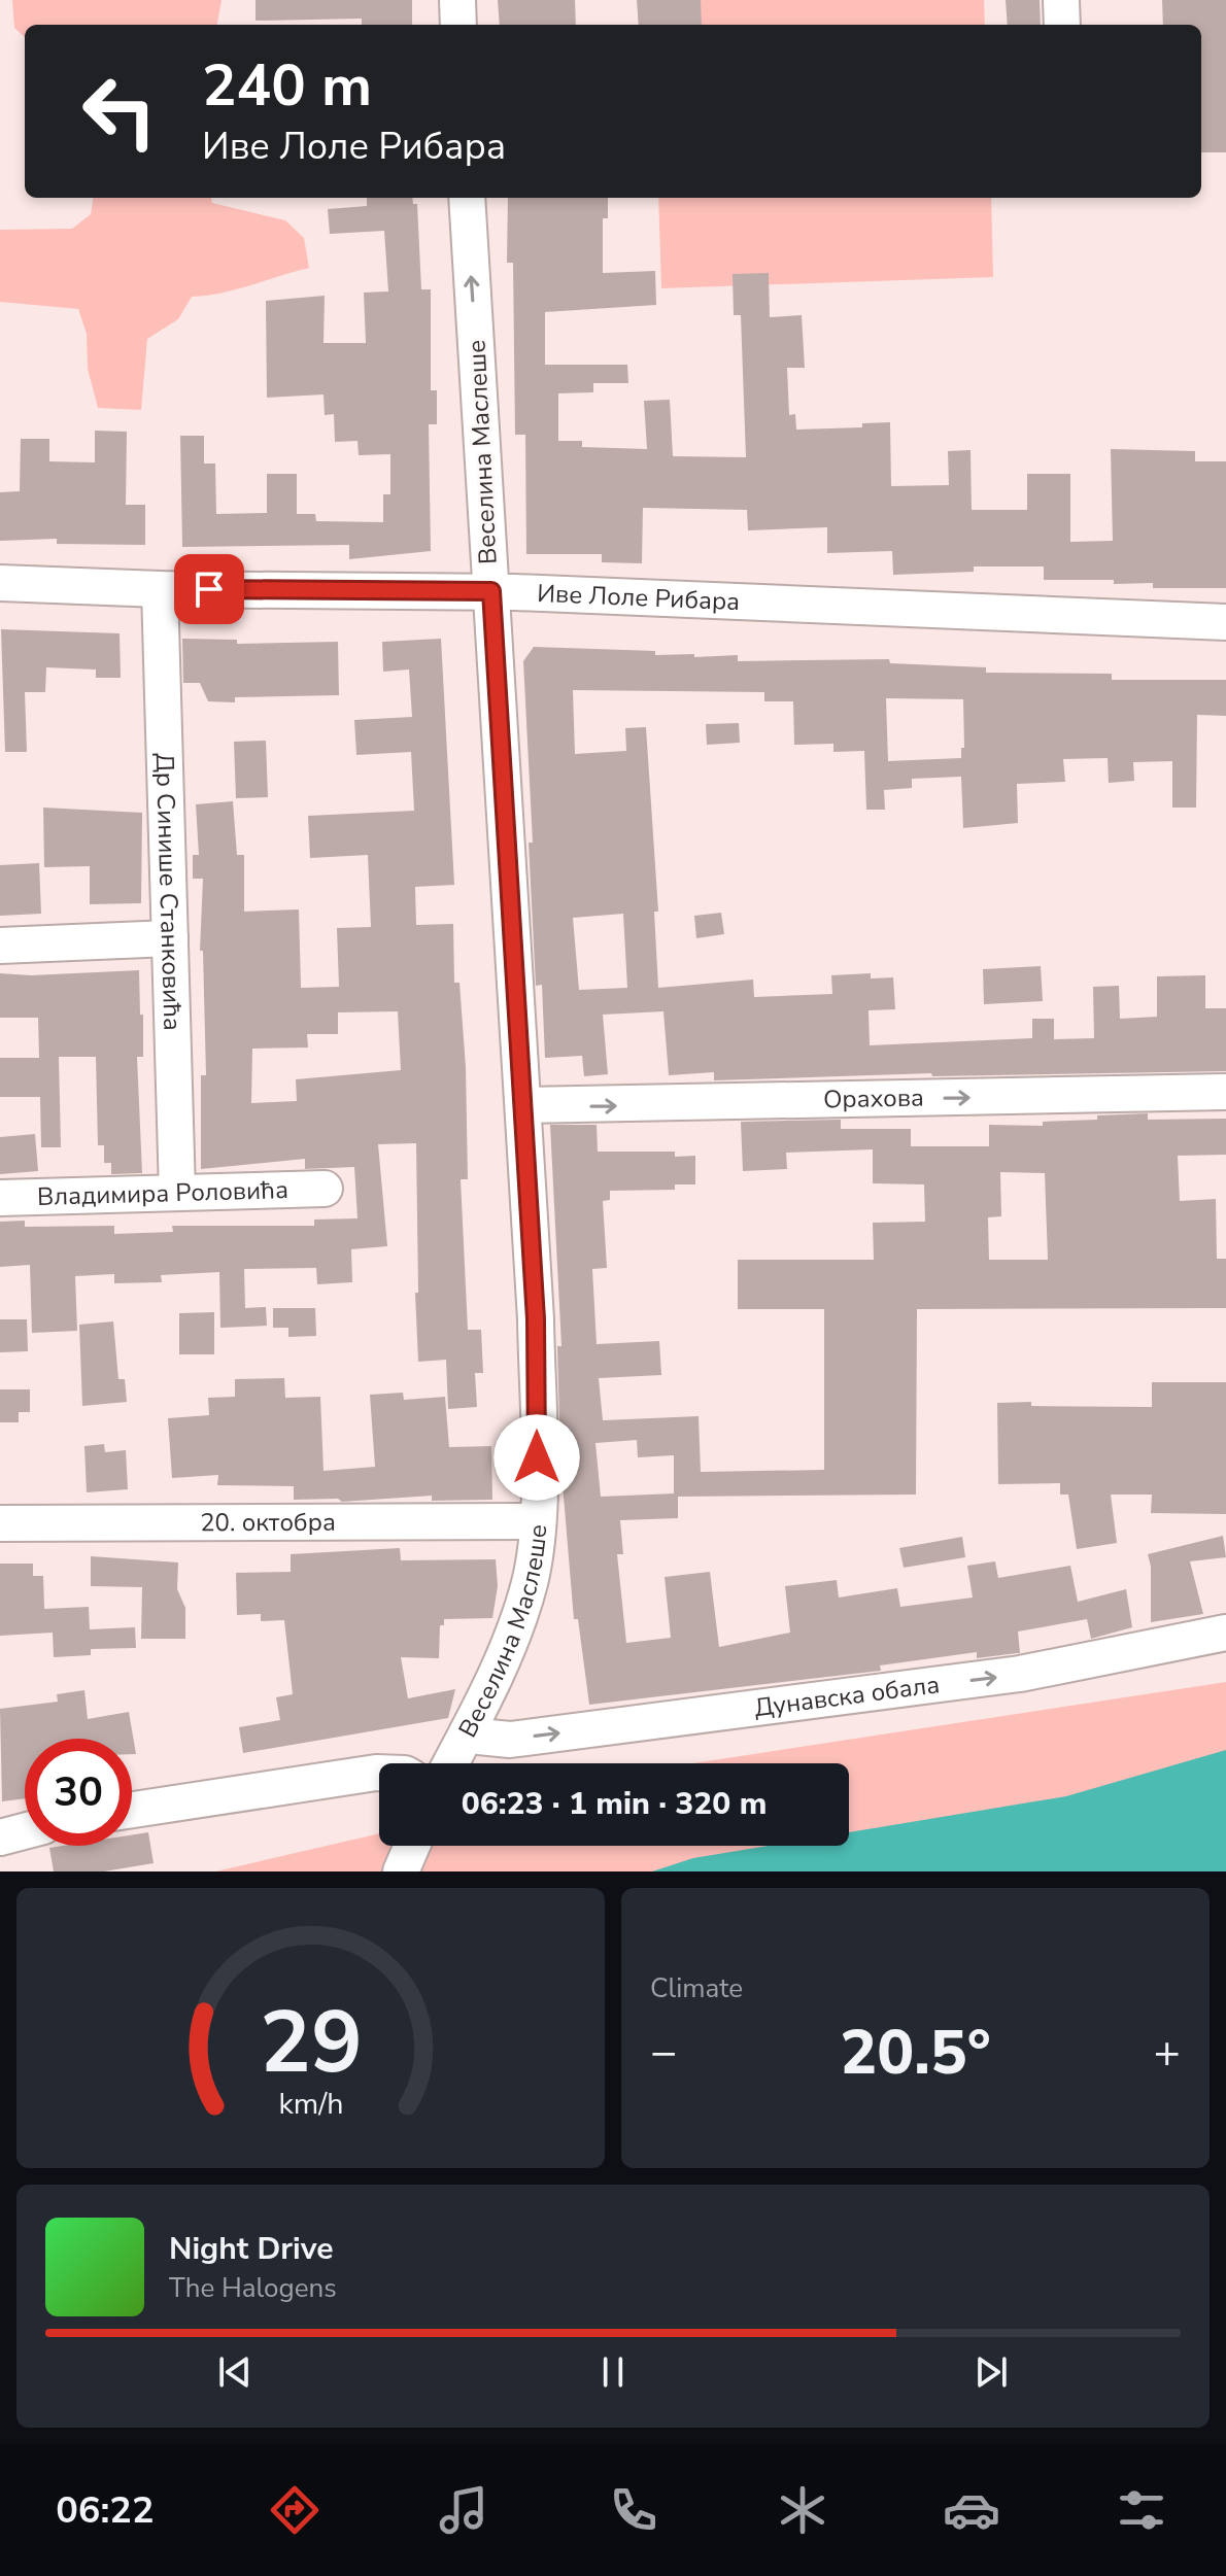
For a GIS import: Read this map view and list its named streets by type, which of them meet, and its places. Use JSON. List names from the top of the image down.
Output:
{
  "streets": {
    "street": [
      "Веселина Маслеше",
      "Иве Лоле Рибара",
      "Др Синише Станковића",
      "Орахова",
      "Владимира Роловића",
      "20. октобра",
      "Дунавска обала"
    ]
  },
  "crossings": [
    ["Веселина Маслеше", "Иве Лоле Рибара"],
    ["Веселина Маслеше", "Орахова"],
    ["Веселина Маслеше", "20. октобра"],
    ["Веселина Маслеше", "Дунавска обала"],
    ["Иве Лоле Рибара", "Др Синише Станковића"],
    ["Др Синише Станковића", "Владимира Роловића"]
  ],
  "one_way": ["Орахова", "Дунавска обала"],
  "page": {
    "turn": ["240 m", "Иве Лоле Рибара"],
    "limit": "30",
    "trip": "06:23 · 1 min · 320 m",
    "tile": "Climate",
    "heat": ["−", "20.5°", "+"],
    "song": ["Night Drive", "The Halogens"],
    "tabs": "06:22",
    "gauge": ["29", "km/h"]
  }
}
